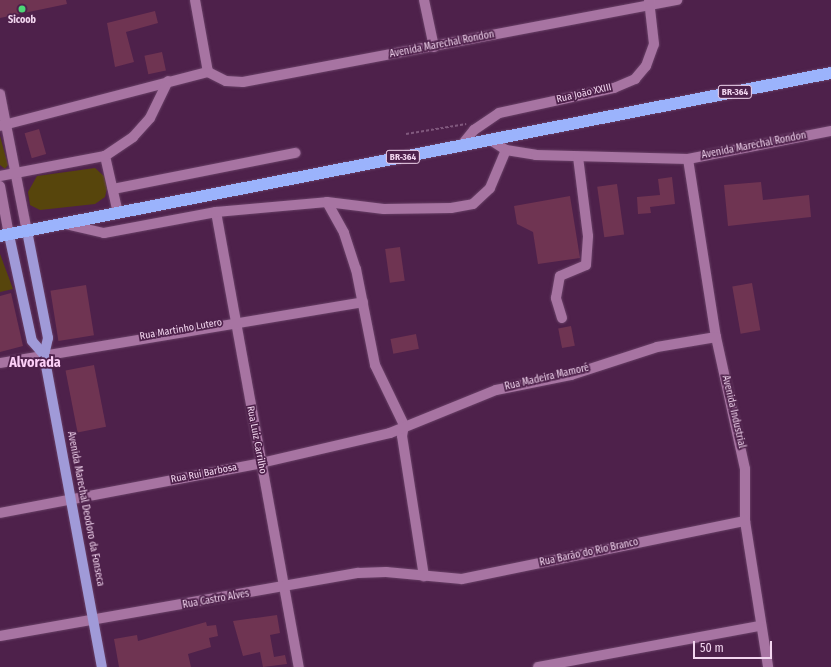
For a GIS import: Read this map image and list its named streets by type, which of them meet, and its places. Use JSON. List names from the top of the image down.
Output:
{
  "streets": {
    "highway": ["BR-364"],
    "main road": ["Avenida Marechal Deodoro da Fonseca"],
    "street": [
      "Avenida Marechal Rondon",
      "Rua João XXIII",
      "Rua Martinho Lutero",
      "Rua Madeira Mamoré",
      "Avenida Industrial",
      "Rua Luiz Carrilho",
      "Rua Rui Barbosa",
      "Rua Barão do Rio Branco",
      "Rua Castro Alves"
    ]
  },
  "crossings": [
    ["Avenida Marechal Rondon", "BR-364"],
    ["Avenida Marechal Rondon", "Rua João XXIII"],
    ["Avenida Marechal Rondon", "Avenida Industrial"],
    ["BR-364", "Rua João XXIII"],
    ["BR-364", "Avenida Marechal Deodoro da Fonseca"],
    ["Rua Martinho Lutero", "Rua Luiz Carrilho"],
    ["Rua Martinho Lutero", "Avenida Marechal Deodoro da Fonseca"],
    ["Rua Madeira Mamoré", "Avenida Industrial"],
    ["Rua Madeira Mamoré", "Rua Rui Barbosa"],
    ["Avenida Industrial", "Rua Barão do Rio Branco"],
    ["Rua Luiz Carrilho", "Rua Rui Barbosa"],
    ["Rua Luiz Carrilho", "Rua Castro Alves"],
    ["Rua Rui Barbosa", "Avenida Marechal Deodoro da Fonseca"],
    ["Avenida Marechal Deodoro da Fonseca", "Rua Castro Alves"],
    ["Rua Barão do Rio Branco", "Rua Castro Alves"]
  ],
  "districts": ["Alvorada"],
  "places": ["Sicoob"],
  "scale_bar": "50 m"
}
